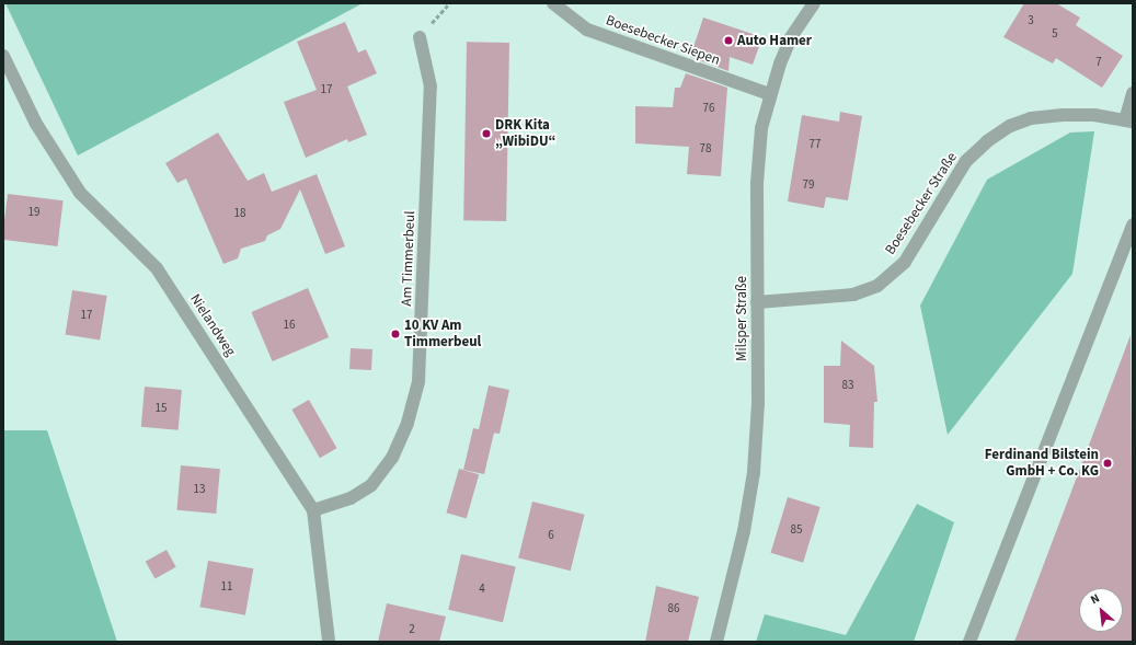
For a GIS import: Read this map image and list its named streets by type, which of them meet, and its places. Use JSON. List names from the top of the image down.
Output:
{
  "streets": {
    "street": [
      "Boesebecker Siepen",
      "Boesebecker Straße",
      "Am Timmerbeul",
      "Milsper Straße",
      "Nielandweg"
    ]
  },
  "crossings": [
    ["Boesebecker Siepen", "Milsper Straße"],
    ["Boesebecker Straße", "Milsper Straße"],
    ["Am Timmerbeul", "Nielandweg"]
  ],
  "places": [
    "Auto Hamer",
    "DRK Kita „WibiDU“",
    "10 KV Am Timmerbeul",
    "Ferdinand Bilstein GmbH + Co. KG"
  ],
  "house_numbers": [
    "3",
    "5",
    "7",
    "17",
    "76",
    "77",
    "78",
    "79",
    "19",
    "18",
    "17",
    "16",
    "83",
    "15",
    "13",
    "85",
    "6",
    "11",
    "4",
    "86",
    "2"
  ],
  "north": "top left"
}
